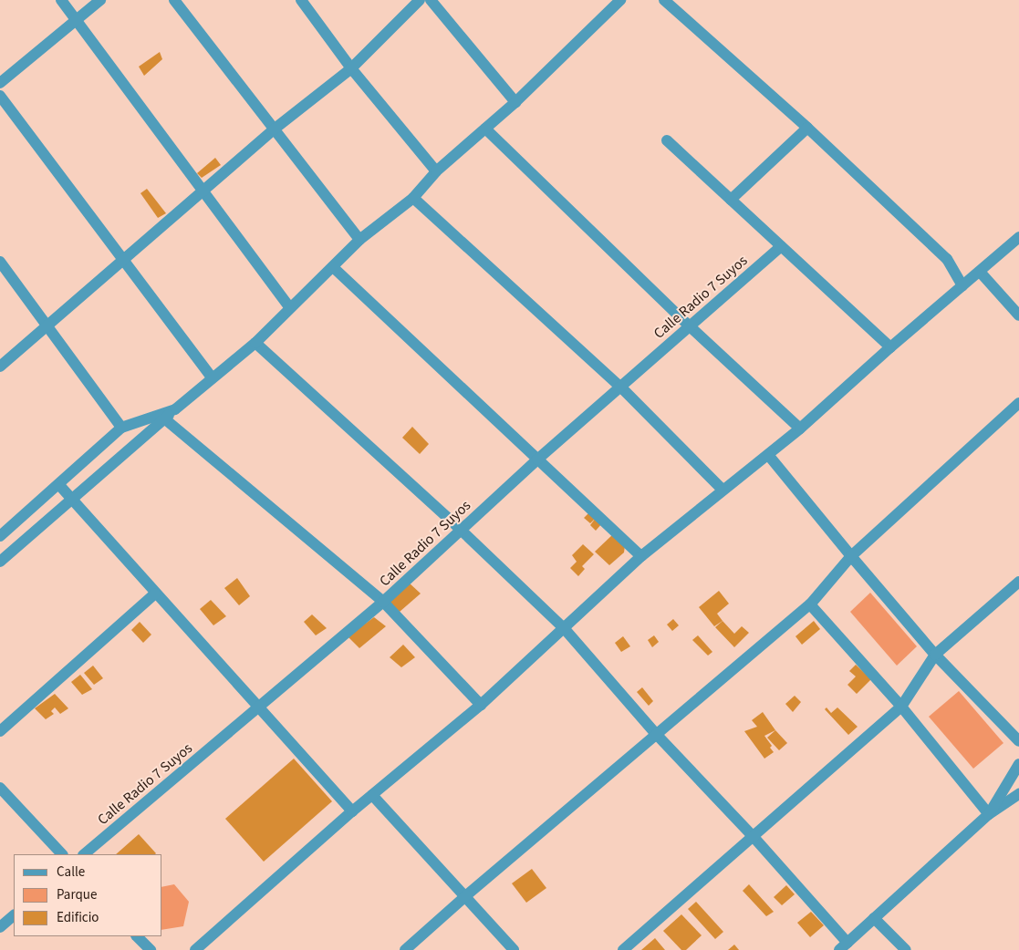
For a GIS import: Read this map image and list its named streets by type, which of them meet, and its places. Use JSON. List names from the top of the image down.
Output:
{
  "streets": {
    "street": ["Calle Radio 7 Suyos"]
  },
  "legend": ["Calle", "Parque", "Edificio"]
}
